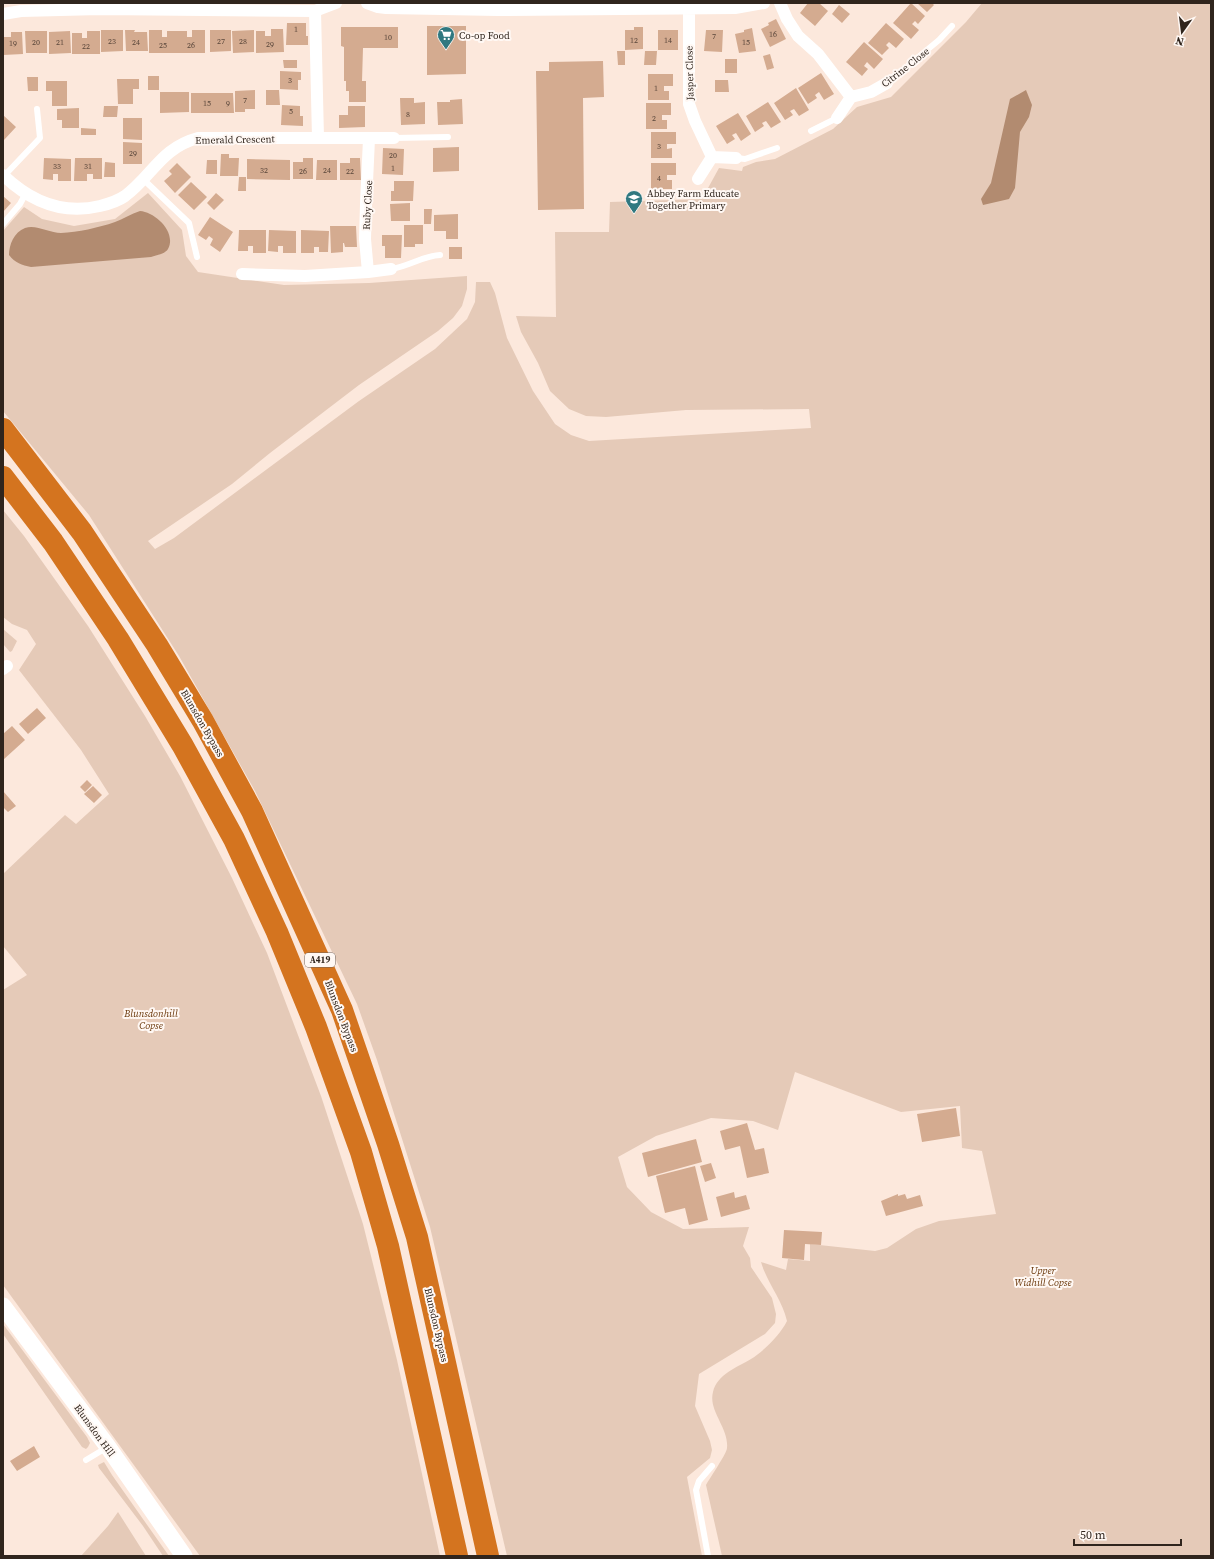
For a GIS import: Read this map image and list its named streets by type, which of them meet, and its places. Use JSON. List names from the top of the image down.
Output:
{
  "streets": {
    "highway": ["Blunsdon Bypass", "A419"],
    "street": [
      "Citrine Close",
      "Jasper Close",
      "Emerald Crescent",
      "Ruby Close",
      "Blunsdon Hill"
    ]
  },
  "crossings": [
    ["Emerald Crescent", "Ruby Close"]
  ],
  "parks": ["Blunsdonhill Copse", "Upper Widhill Copse"],
  "places": {
    "supermarket": ["Co-op Food"],
    "school or university": ["Abbey Farm Educate Together Primary"]
  },
  "house_numbers": [
    "1",
    "16",
    "7",
    "10",
    "12",
    "14",
    "23",
    "27",
    "28",
    "20",
    "21",
    "24",
    "15",
    "19",
    "29",
    "25",
    "26",
    "22",
    "3",
    "1",
    "7",
    "15",
    "9",
    "5",
    "8",
    "2",
    "3",
    "29",
    "20",
    "33",
    "31",
    "1",
    "32",
    "24",
    "26",
    "22",
    "4"
  ],
  "scale_bar": "50 m",
  "north": "bottom"
}
